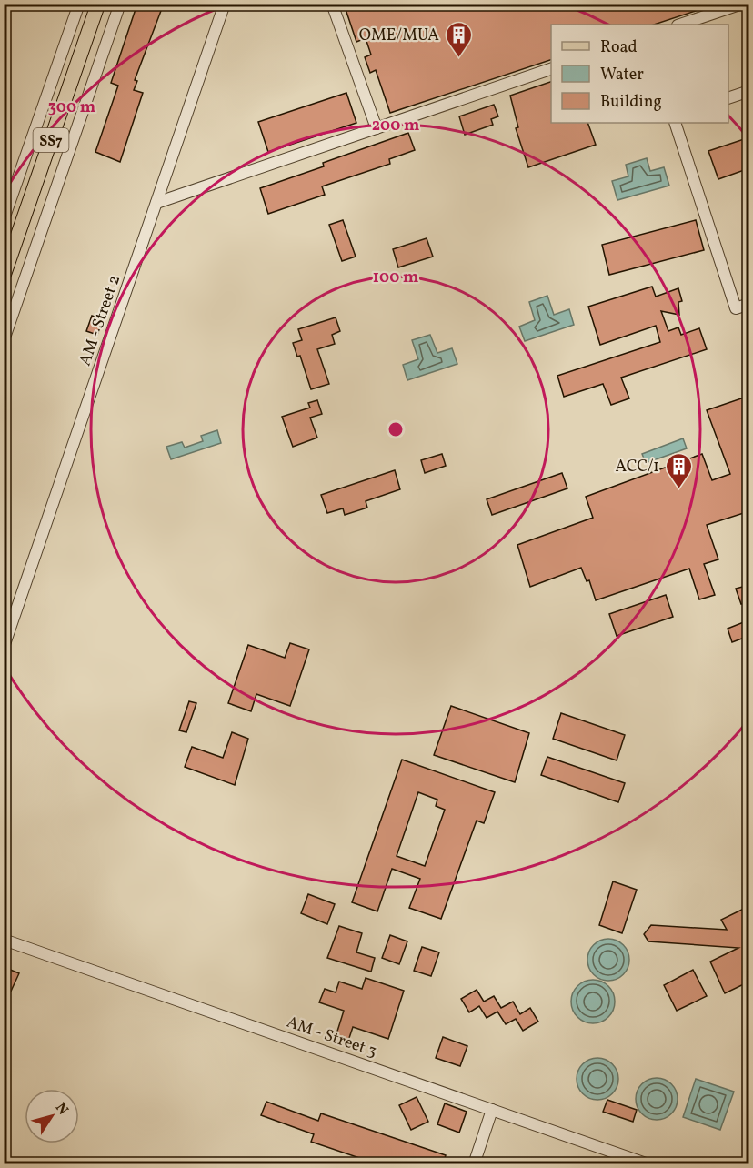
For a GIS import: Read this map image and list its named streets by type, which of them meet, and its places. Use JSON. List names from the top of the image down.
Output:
{
  "streets": {
    "main road": ["SS7"],
    "street": ["AM - Street 2", "AM - Street 3"]
  },
  "places": {
    "building": ["OME/MUA", "ACC/1"]
  },
  "legend": ["Road", "Water", "Building"],
  "north": "top right",
  "rings": ["300 m", "200 m", "100 m"]
}
